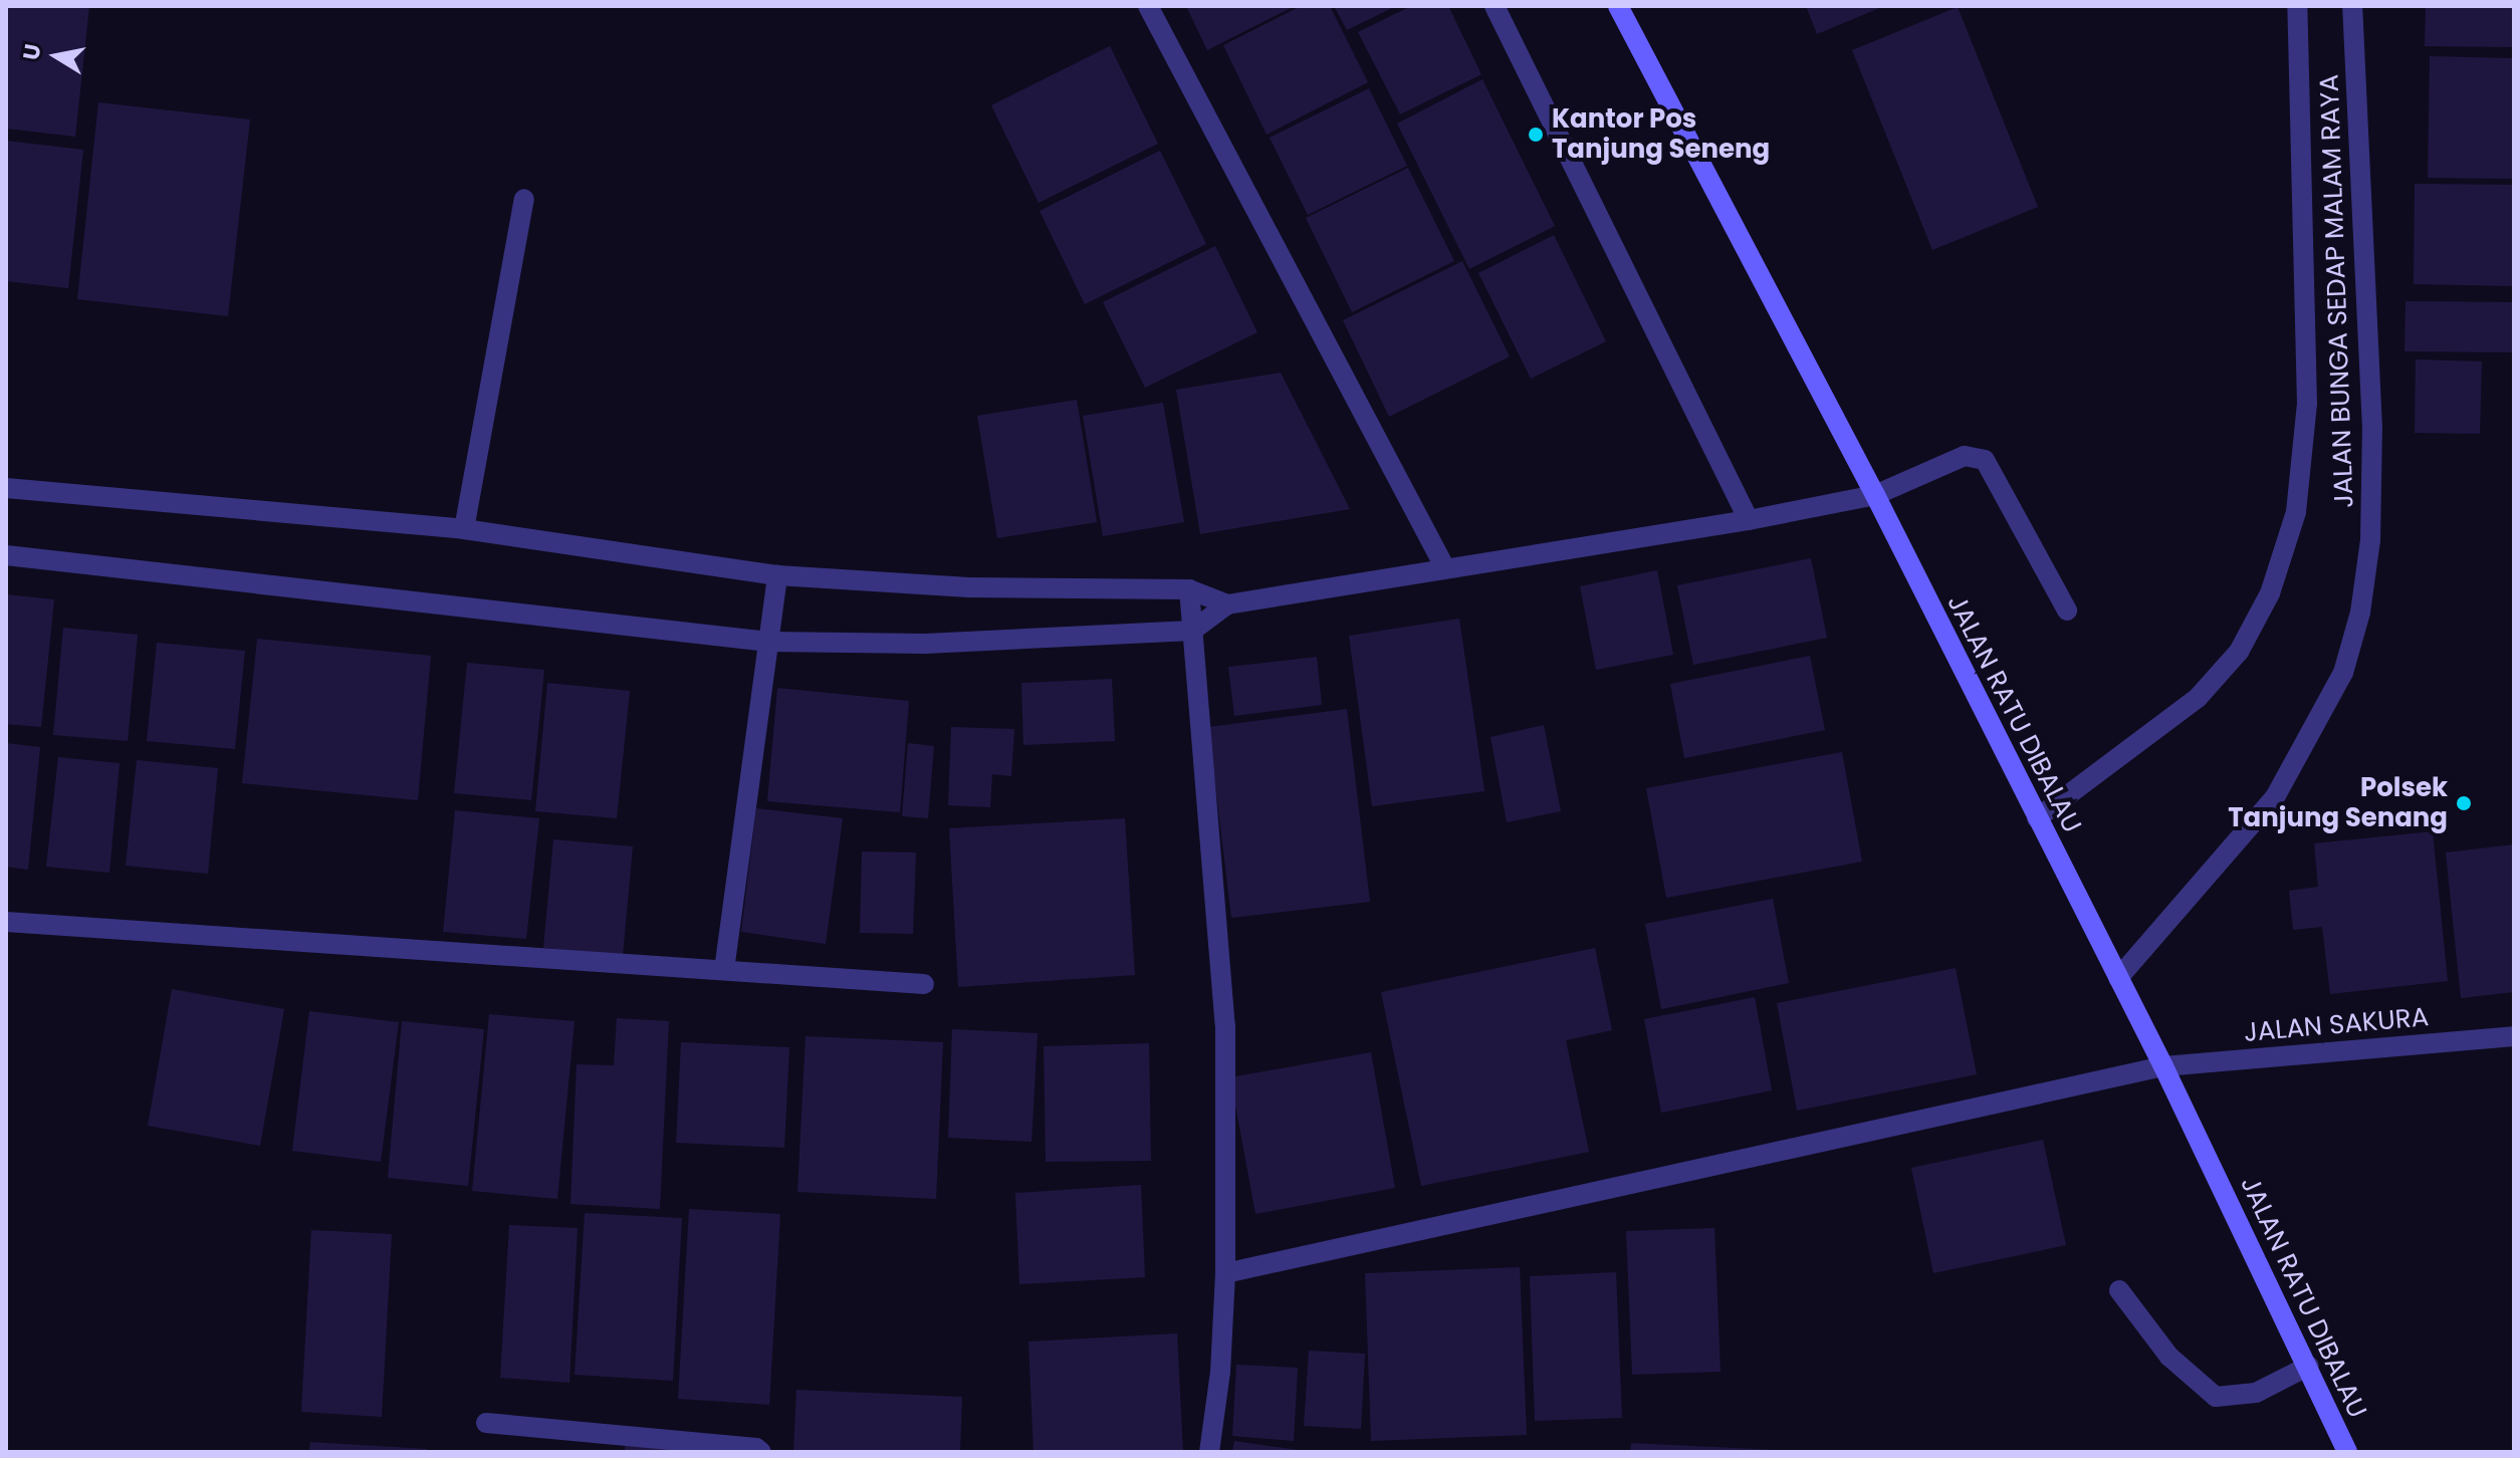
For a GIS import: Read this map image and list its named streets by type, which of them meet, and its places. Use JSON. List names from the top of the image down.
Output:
{
  "streets": {
    "main road": ["JALAN RATU DIBALAU"],
    "street": ["JALAN BUNGA SEDAP MALAM RAYA", "JALAN SAKURA"]
  },
  "crossings": [
    ["JALAN BUNGA SEDAP MALAM RAYA", "JALAN RATU DIBALAU"],
    ["JALAN RATU DIBALAU", "JALAN SAKURA"]
  ],
  "places": ["Kantor Pos Tanjung Seneng", "Polsek Tanjung Senang"],
  "north": "left"
}
